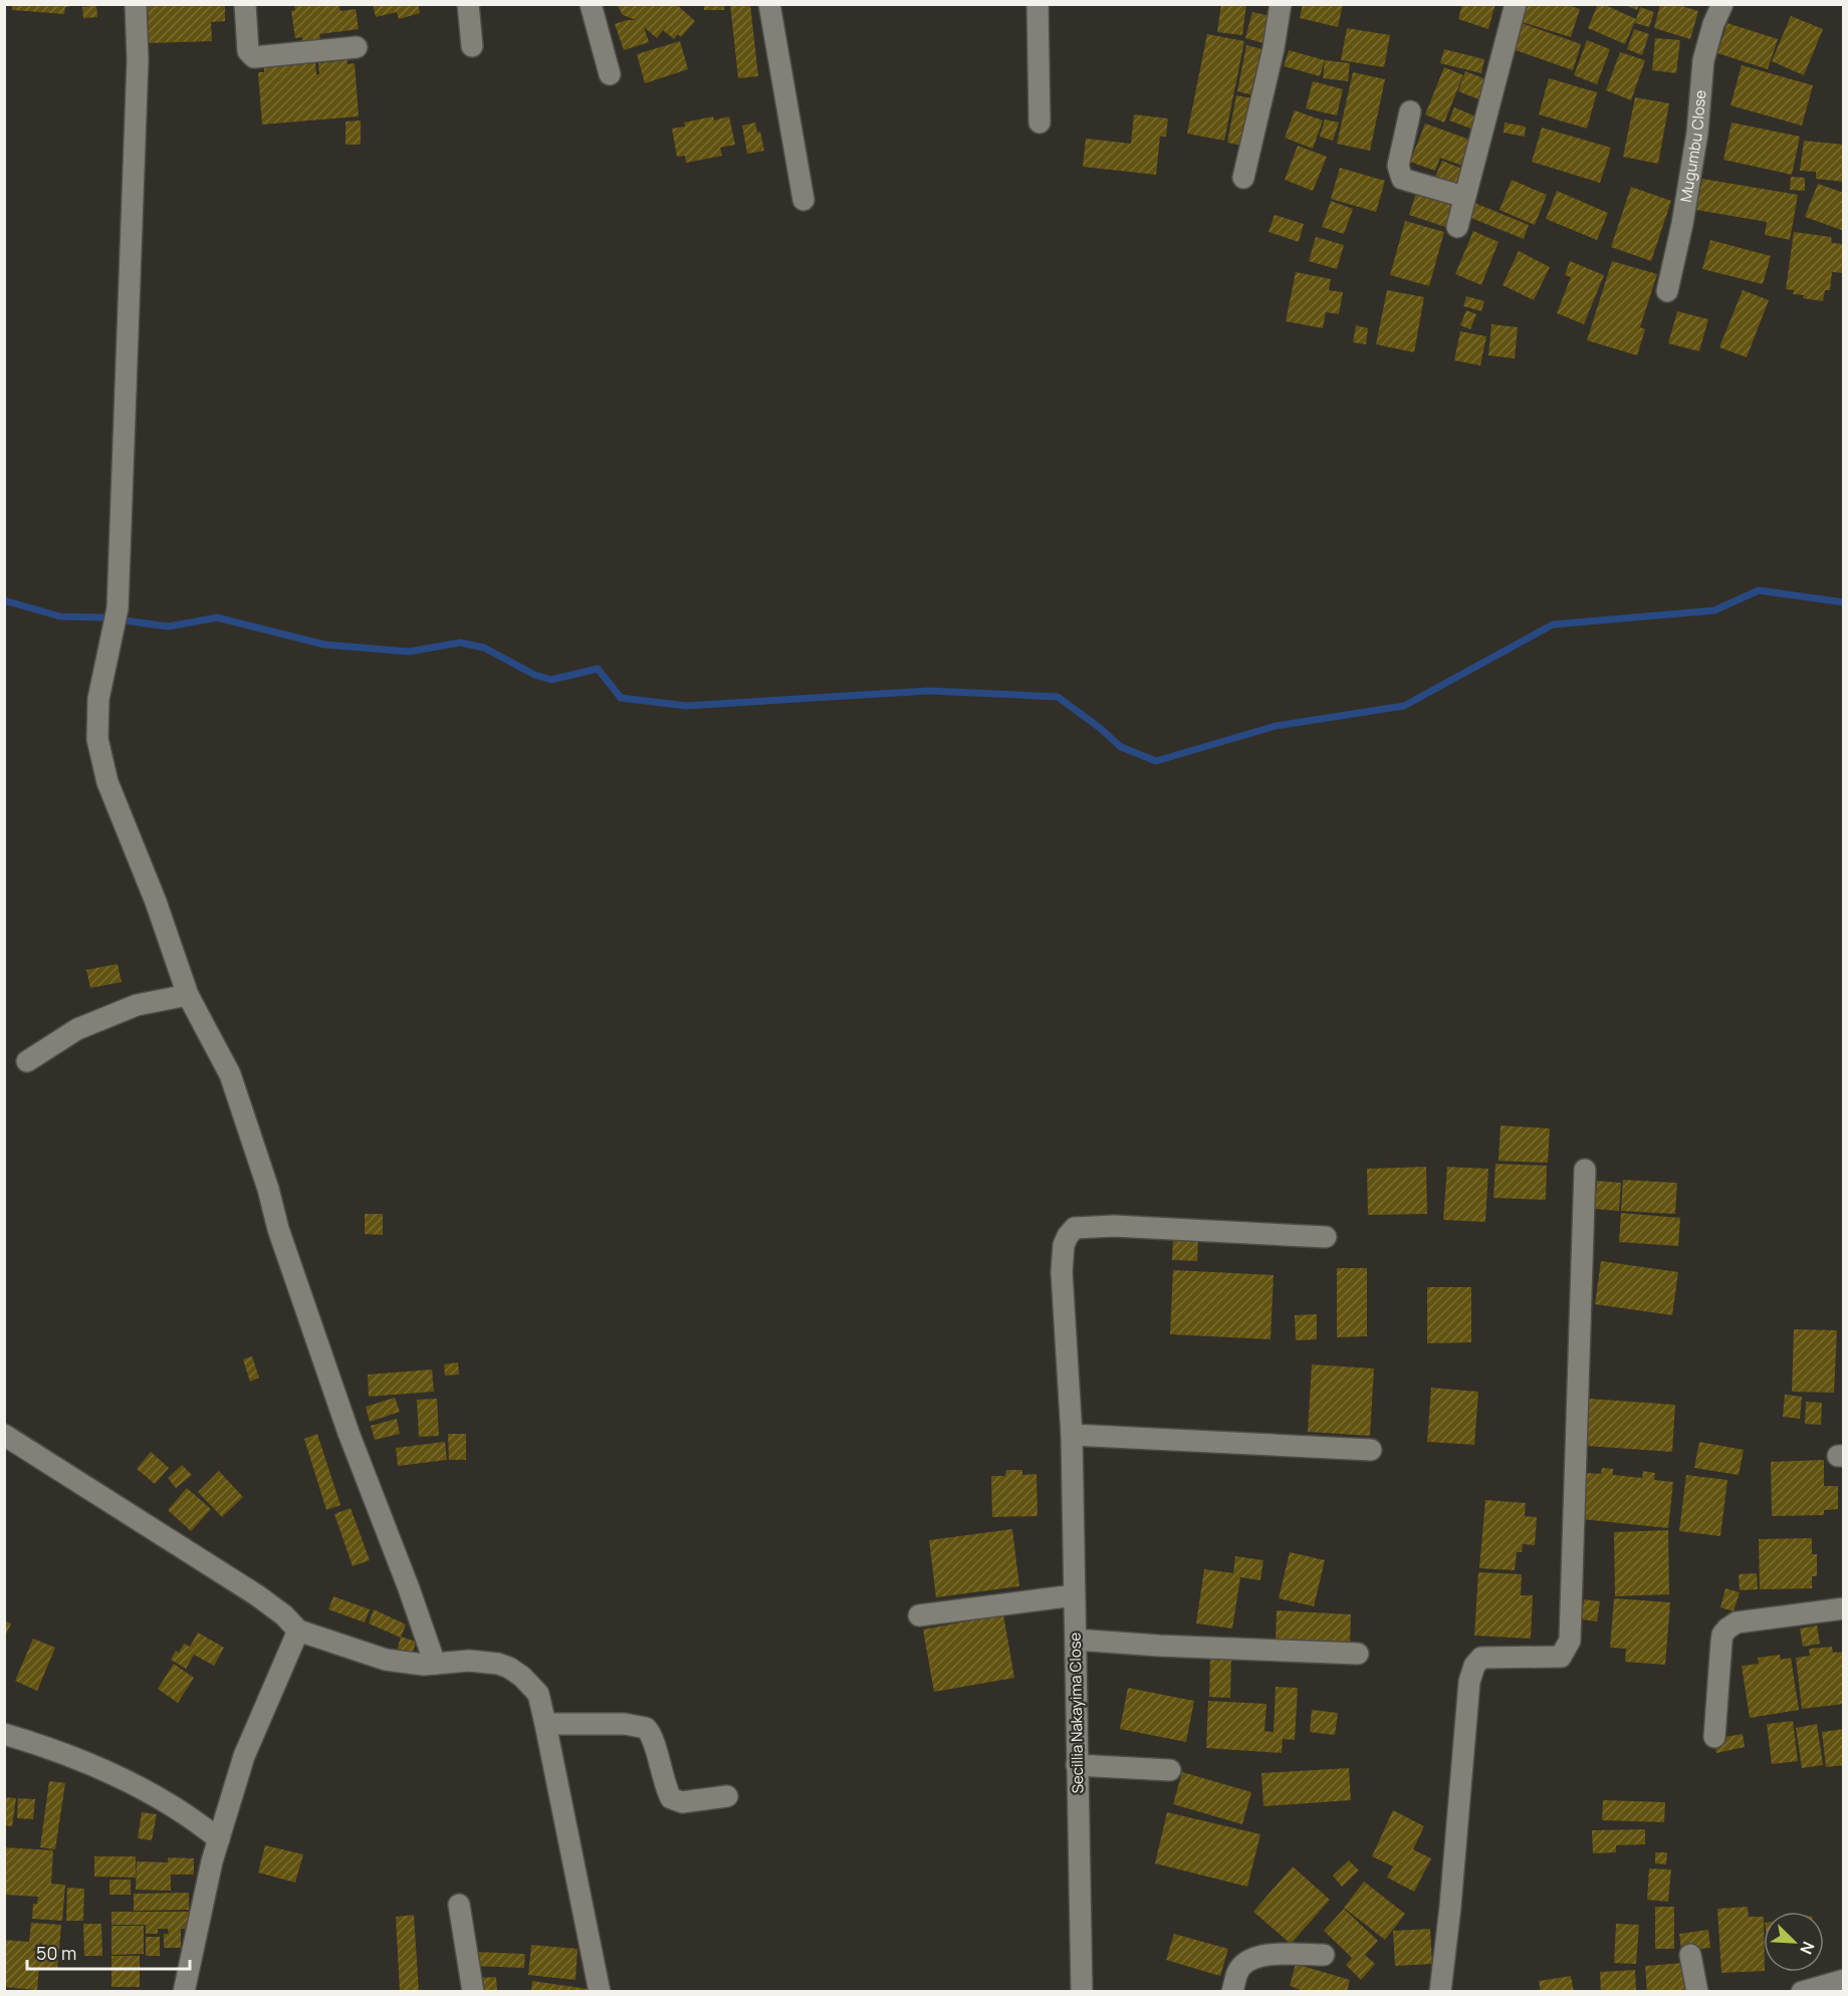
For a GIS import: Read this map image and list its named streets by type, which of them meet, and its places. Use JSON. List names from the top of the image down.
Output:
{
  "streets": {
    "street": ["Mugumbu Close", "Secillia Nakayima Close"]
  },
  "scale_bar": "50 m",
  "north": "bottom right"
}
